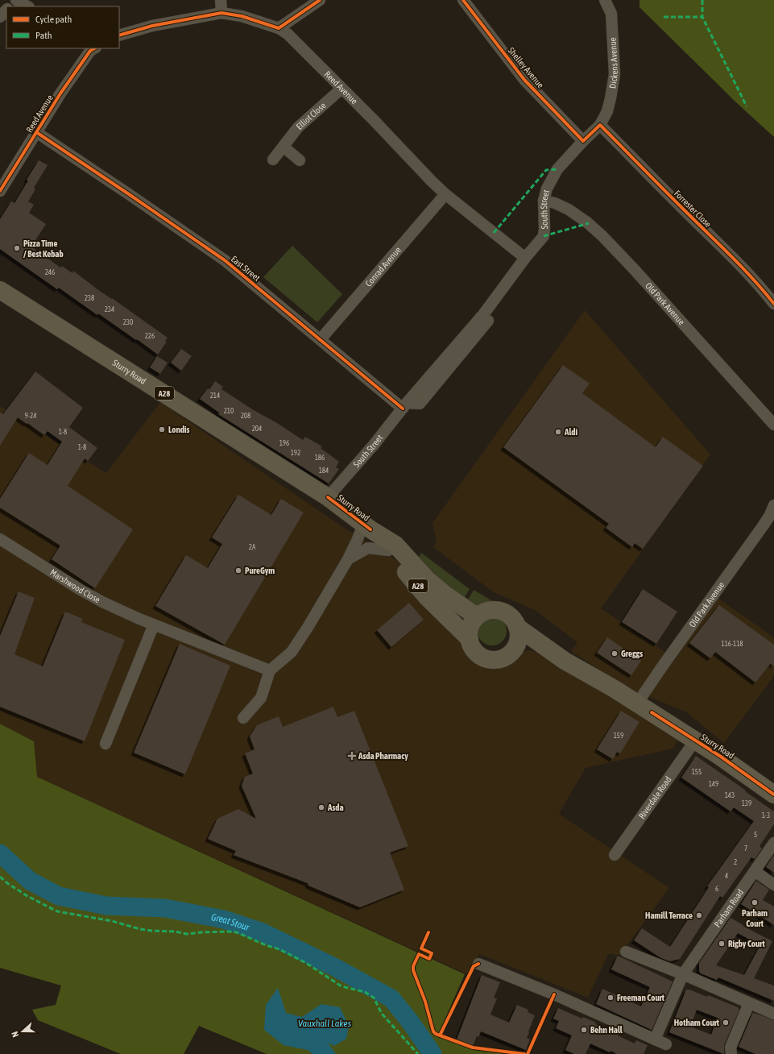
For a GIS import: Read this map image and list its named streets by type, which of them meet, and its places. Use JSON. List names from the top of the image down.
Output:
{
  "streets": {
    "highway": ["Sturry Road", "A28"],
    "street": [
      "Dickens Avenue",
      "Shelley Avenue",
      "Reed Avenue",
      "Elliot Close",
      "Forrester Close",
      "South Street",
      "Conrad Avenue",
      "East Street",
      "Old Park Avenue",
      "Marshwood Close",
      "Riverdale Road",
      "Parham Road"
    ]
  },
  "crossings": [
    ["Dickens Avenue", "Forrester Close"],
    ["Dickens Avenue", "South Street"],
    ["Shelley Avenue", "South Street"],
    ["Reed Avenue", "Elliot Close"],
    ["Reed Avenue", "South Street"],
    ["Reed Avenue", "Conrad Avenue"],
    ["Reed Avenue", "East Street"],
    ["Forrester Close", "South Street"],
    ["South Street", "East Street"],
    ["South Street", "Old Park Avenue"],
    ["South Street", "Sturry Road"],
    ["Conrad Avenue", "East Street"],
    ["Old Park Avenue", "Sturry Road"],
    ["Sturry Road", "Riverdale Road"]
  ],
  "water": ["Great Stour", "Vauxhall Lakes"],
  "places": {
    "other": [
      "Pizza Time / Best Kebab",
      "Londis",
      "Aldi",
      "PureGym",
      "Greggs",
      "Asda",
      "Parham Court",
      "Hamill Terrace",
      "Rigby Court",
      "Freeman Court",
      "Hotham Court",
      "Behn Hall"
    ],
    "health": ["Asda Pharmacy"]
  },
  "house_numbers": [
    "246",
    "238",
    "234",
    "230",
    "226",
    "214",
    "210",
    "9-24",
    "208",
    "204",
    "1-8",
    "196",
    "1-8",
    "192",
    "186",
    "184",
    "2A",
    "116-118",
    "159",
    "155",
    "149",
    "143",
    "139",
    "1-3",
    "5",
    "7",
    "2",
    "4",
    "6"
  ],
  "legend": ["Cycle path", "Path"],
  "north": "left"
}
